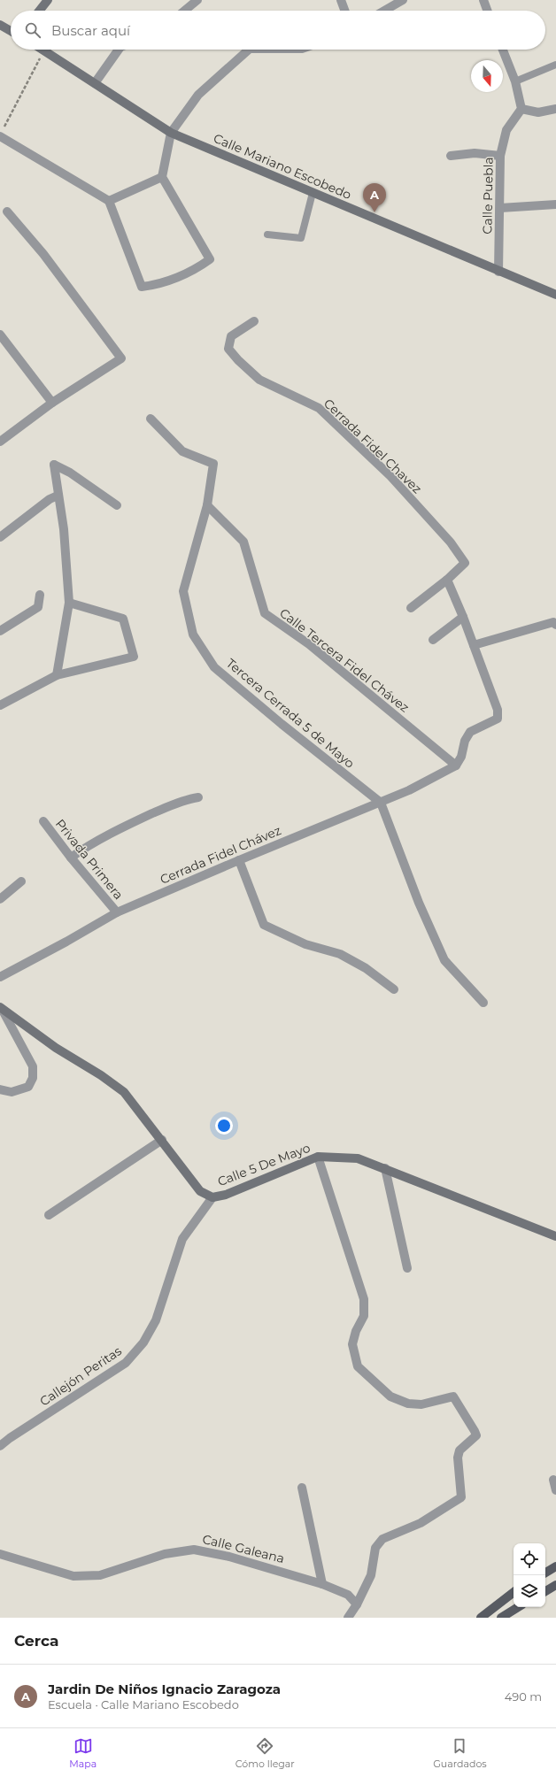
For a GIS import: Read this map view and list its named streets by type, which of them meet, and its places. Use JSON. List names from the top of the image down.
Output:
{
  "streets": {
    "street": [
      "Calle Mariano Escobedo",
      "Calle Puebla",
      "Cerrada Fidel Chavez",
      "Calle Tercera Fidel Chávez",
      "Tercera Cerrada 5 de Mayo",
      "Cerrada Fidel Chávez",
      "Privada Primera",
      "Calle 5 De Mayo",
      "Callejón Peritas",
      "Calle Galeana"
    ]
  },
  "crossings": [
    ["Calle Mariano Escobedo", "Calle Puebla"],
    ["Calle Tercera Fidel Chávez", "Tercera Cerrada 5 de Mayo"],
    ["Calle Tercera Fidel Chávez", "Cerrada Fidel Chávez"],
    ["Tercera Cerrada 5 de Mayo", "Cerrada Fidel Chávez"],
    ["Cerrada Fidel Chávez", "Privada Primera"],
    ["Calle 5 De Mayo", "Callejón Peritas"]
  ],
  "north": "bottom",
  "page": {
    "search": "Buscar aquí",
    "pins": "A",
    "heading": "Cerca",
    "list": [
      {
        "mark": "A",
        "name": "Jardin De Niños Ignacio Zaragoza",
        "note": "Escuela · Calle Mariano Escobedo",
        "value": "490 m"
      }
    ],
    "nav": ["Mapa", "Cómo llegar", "Guardados"]
  }
}
